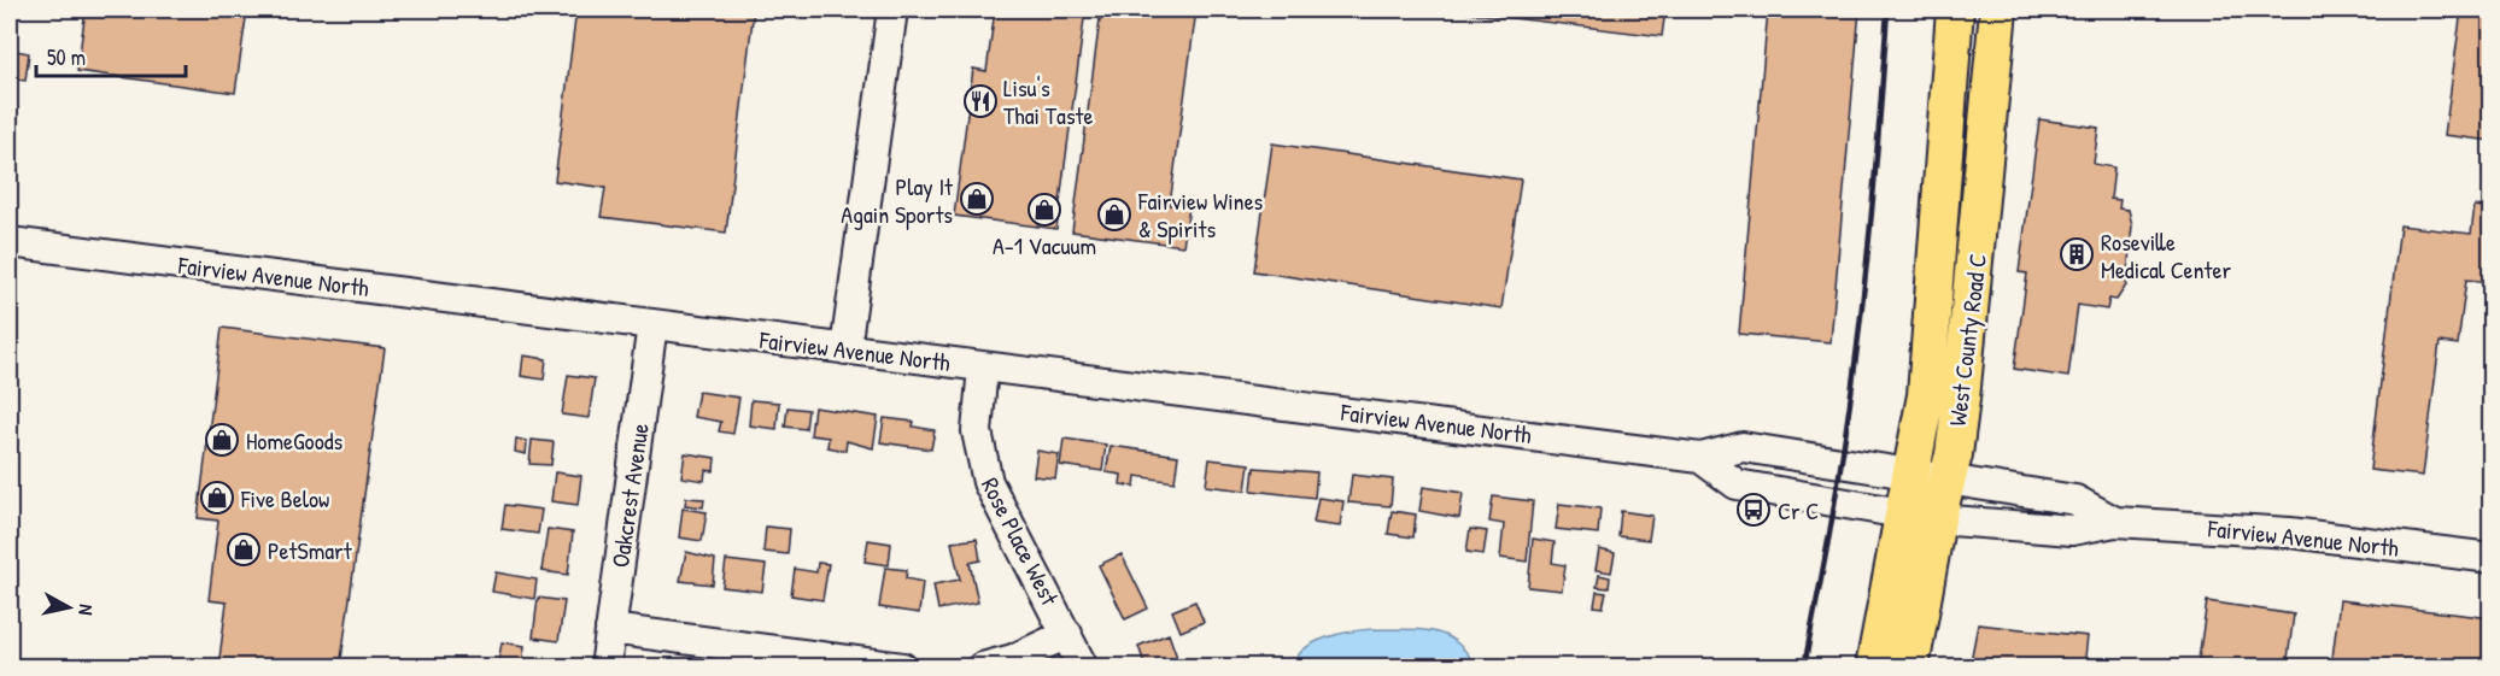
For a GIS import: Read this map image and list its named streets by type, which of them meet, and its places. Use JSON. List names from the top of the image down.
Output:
{
  "streets": {
    "main road": ["West County Road C"],
    "street": ["Fairview Avenue North", "Oakcrest Avenue", "Rose Place West"]
  },
  "crossings": [
    ["Fairview Avenue North", "West County Road C"],
    ["Fairview Avenue North", "Oakcrest Avenue"],
    ["Fairview Avenue North", "Rose Place West"]
  ],
  "places": {
    "restaurant": ["Lisu's Thai Taste"],
    "shop": [
      "Play It Again Sports",
      "A-1 Vacuum",
      "Fairview Wines & Spirits",
      "HomeGoods",
      "Five Below",
      "PetSmart"
    ],
    "building": ["Roseville Medical Center"],
    "bus stop": ["Cr C"]
  },
  "scale_bar": "50 m",
  "north": "right"
}
